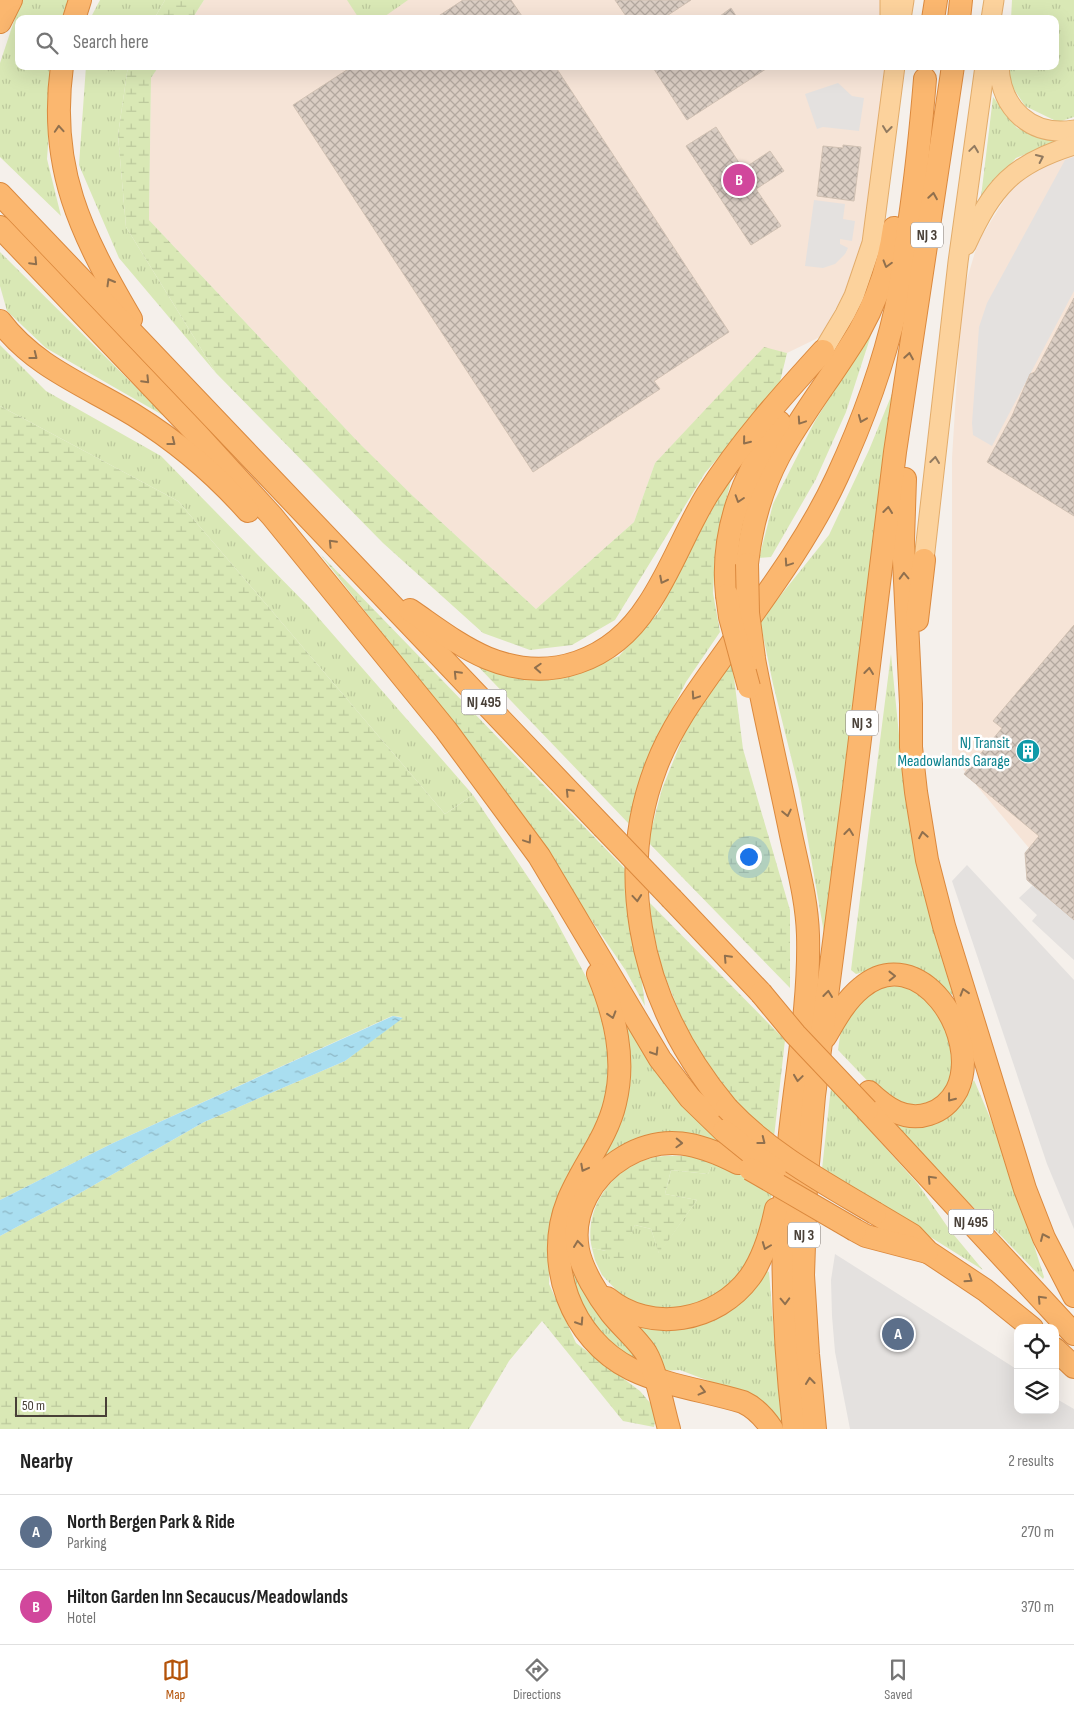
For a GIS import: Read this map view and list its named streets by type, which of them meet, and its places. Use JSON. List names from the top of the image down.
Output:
{
  "streets": {
    "highway": ["NJ 3", "NJ 495"]
  },
  "places": {
    "building": ["NJ Transit Meadowlands Garage"]
  },
  "scale_bar": "50 m",
  "page": {
    "search": "Search here",
    "pins": ["B", "A"],
    "scale": "50 m",
    "heading": ["Nearby", "2 results"],
    "list": [
      {
        "mark": "A",
        "name": "North Bergen Park & Ride",
        "note": "Parking",
        "value": "270 m"
      },
      {
        "mark": "B",
        "name": "Hilton Garden Inn Secaucus/Meadowlands",
        "note": "Hotel",
        "value": "370 m"
      }
    ],
    "nav": ["Map", "Directions", "Saved"]
  }
}
